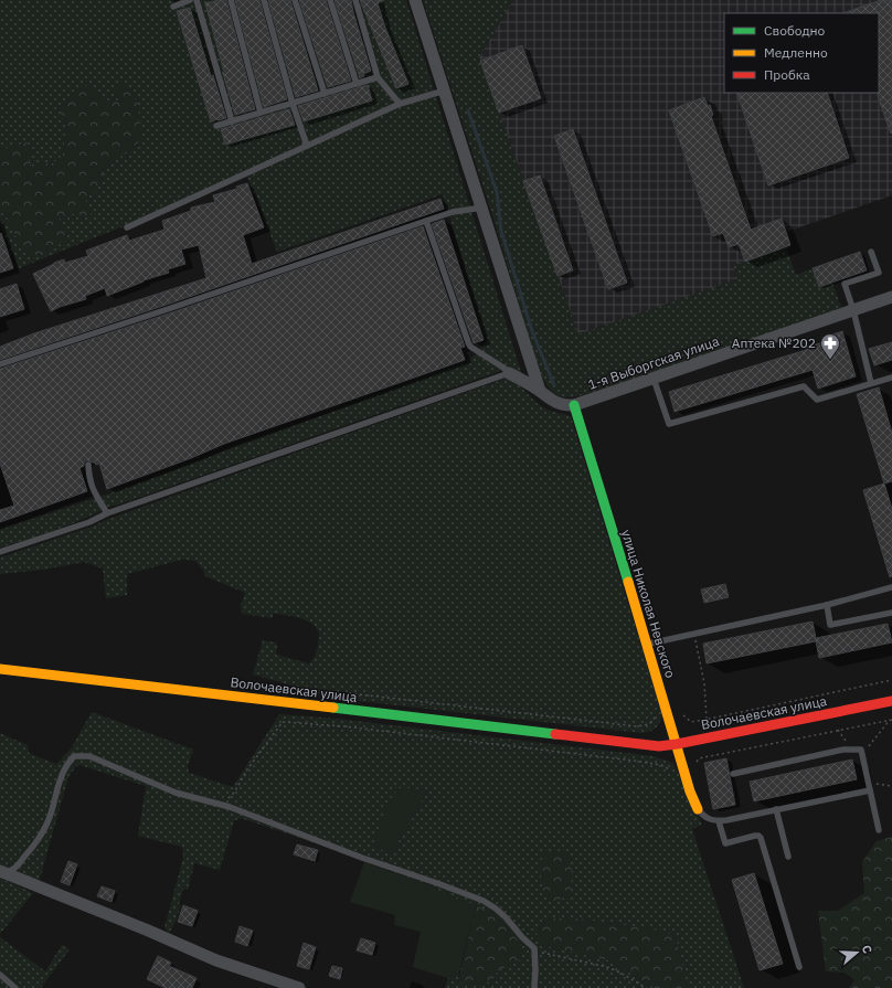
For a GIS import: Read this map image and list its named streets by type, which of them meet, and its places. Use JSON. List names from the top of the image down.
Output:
{
  "streets": {
    "street": ["1-я Выборгская улица", "улица Николая Невского", "Волочаевская улица"]
  },
  "crossings": [
    ["1-я Выборгская улица", "улица Николая Невского"],
    ["улица Николая Невского", "Волочаевская улица"]
  ],
  "places": {
    "pharmacy": ["Аптека №202"]
  },
  "legend": ["Свободно", "Медленно", "Пробка"],
  "north": "right"
}
